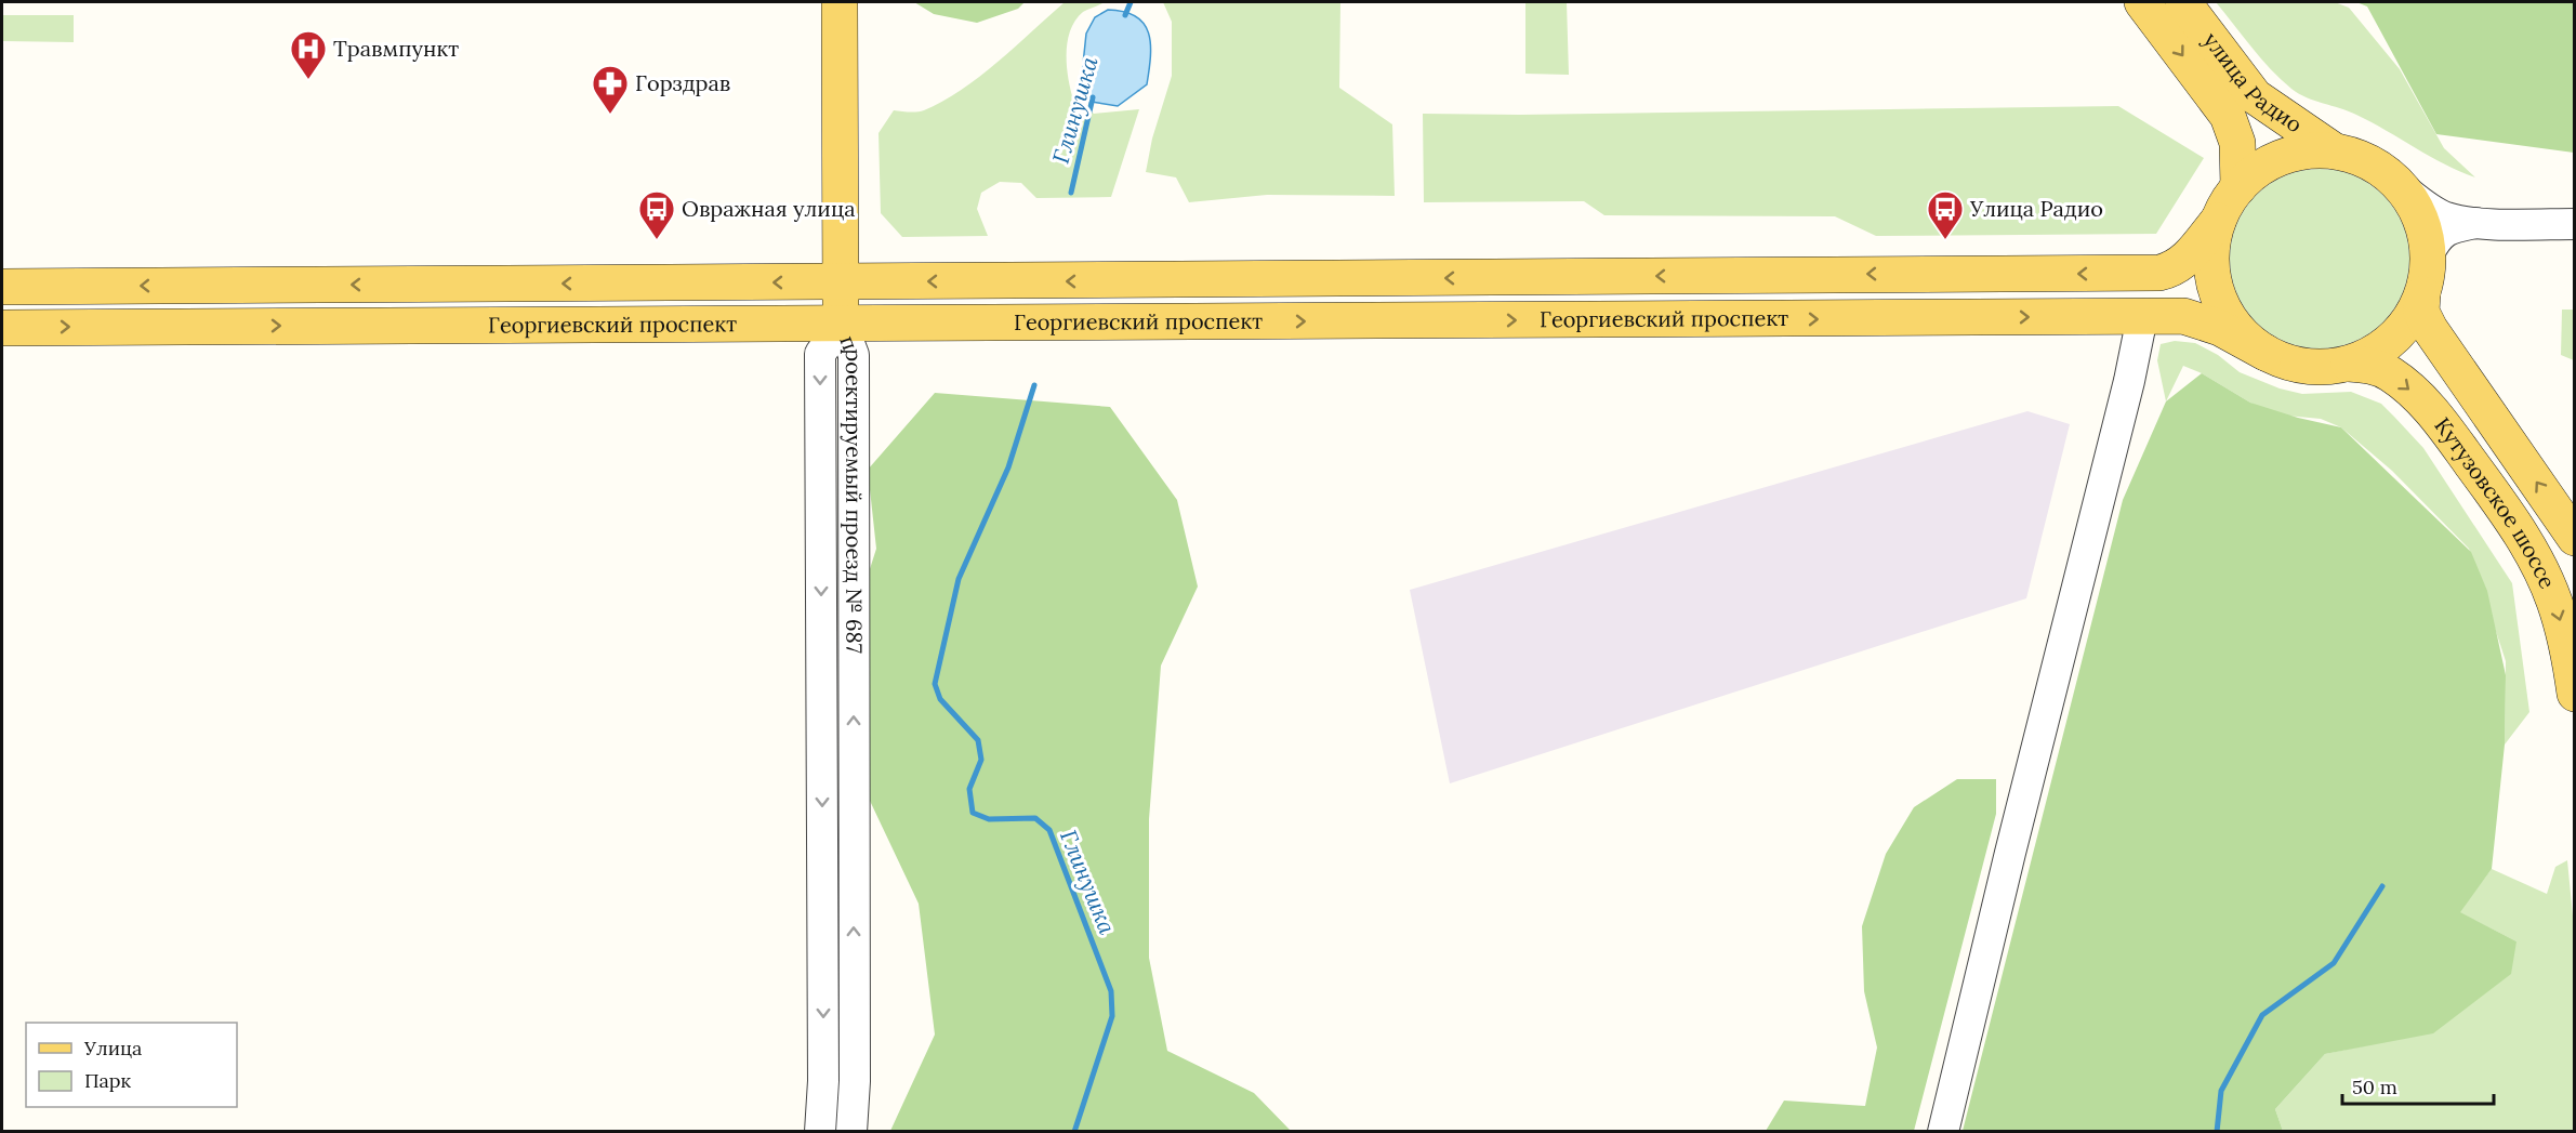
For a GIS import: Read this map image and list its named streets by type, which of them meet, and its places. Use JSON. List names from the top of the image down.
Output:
{
  "streets": {
    "main road": ["улица Радио", "Георгиевский проспект", "Кутузовское шоссе"],
    "street": ["проектируемый проезд № 687"]
  },
  "crossings": [
    ["улица Радио", "Георгиевский проспект"],
    ["улица Радио", "Кутузовское шоссе"],
    ["Георгиевский проспект", "проектируемый проезд № 687"],
    ["Георгиевский проспект", "Кутузовское шоссе"]
  ],
  "water": ["Глинушка"],
  "places": {
    "hospital": ["Травмпункт"],
    "pharmacy": ["Горздрав"],
    "bus stop": ["Овражная улица", "Улица Радио"]
  },
  "legend": ["Улица", "Парк"],
  "scale_bar": "50 m"
}
